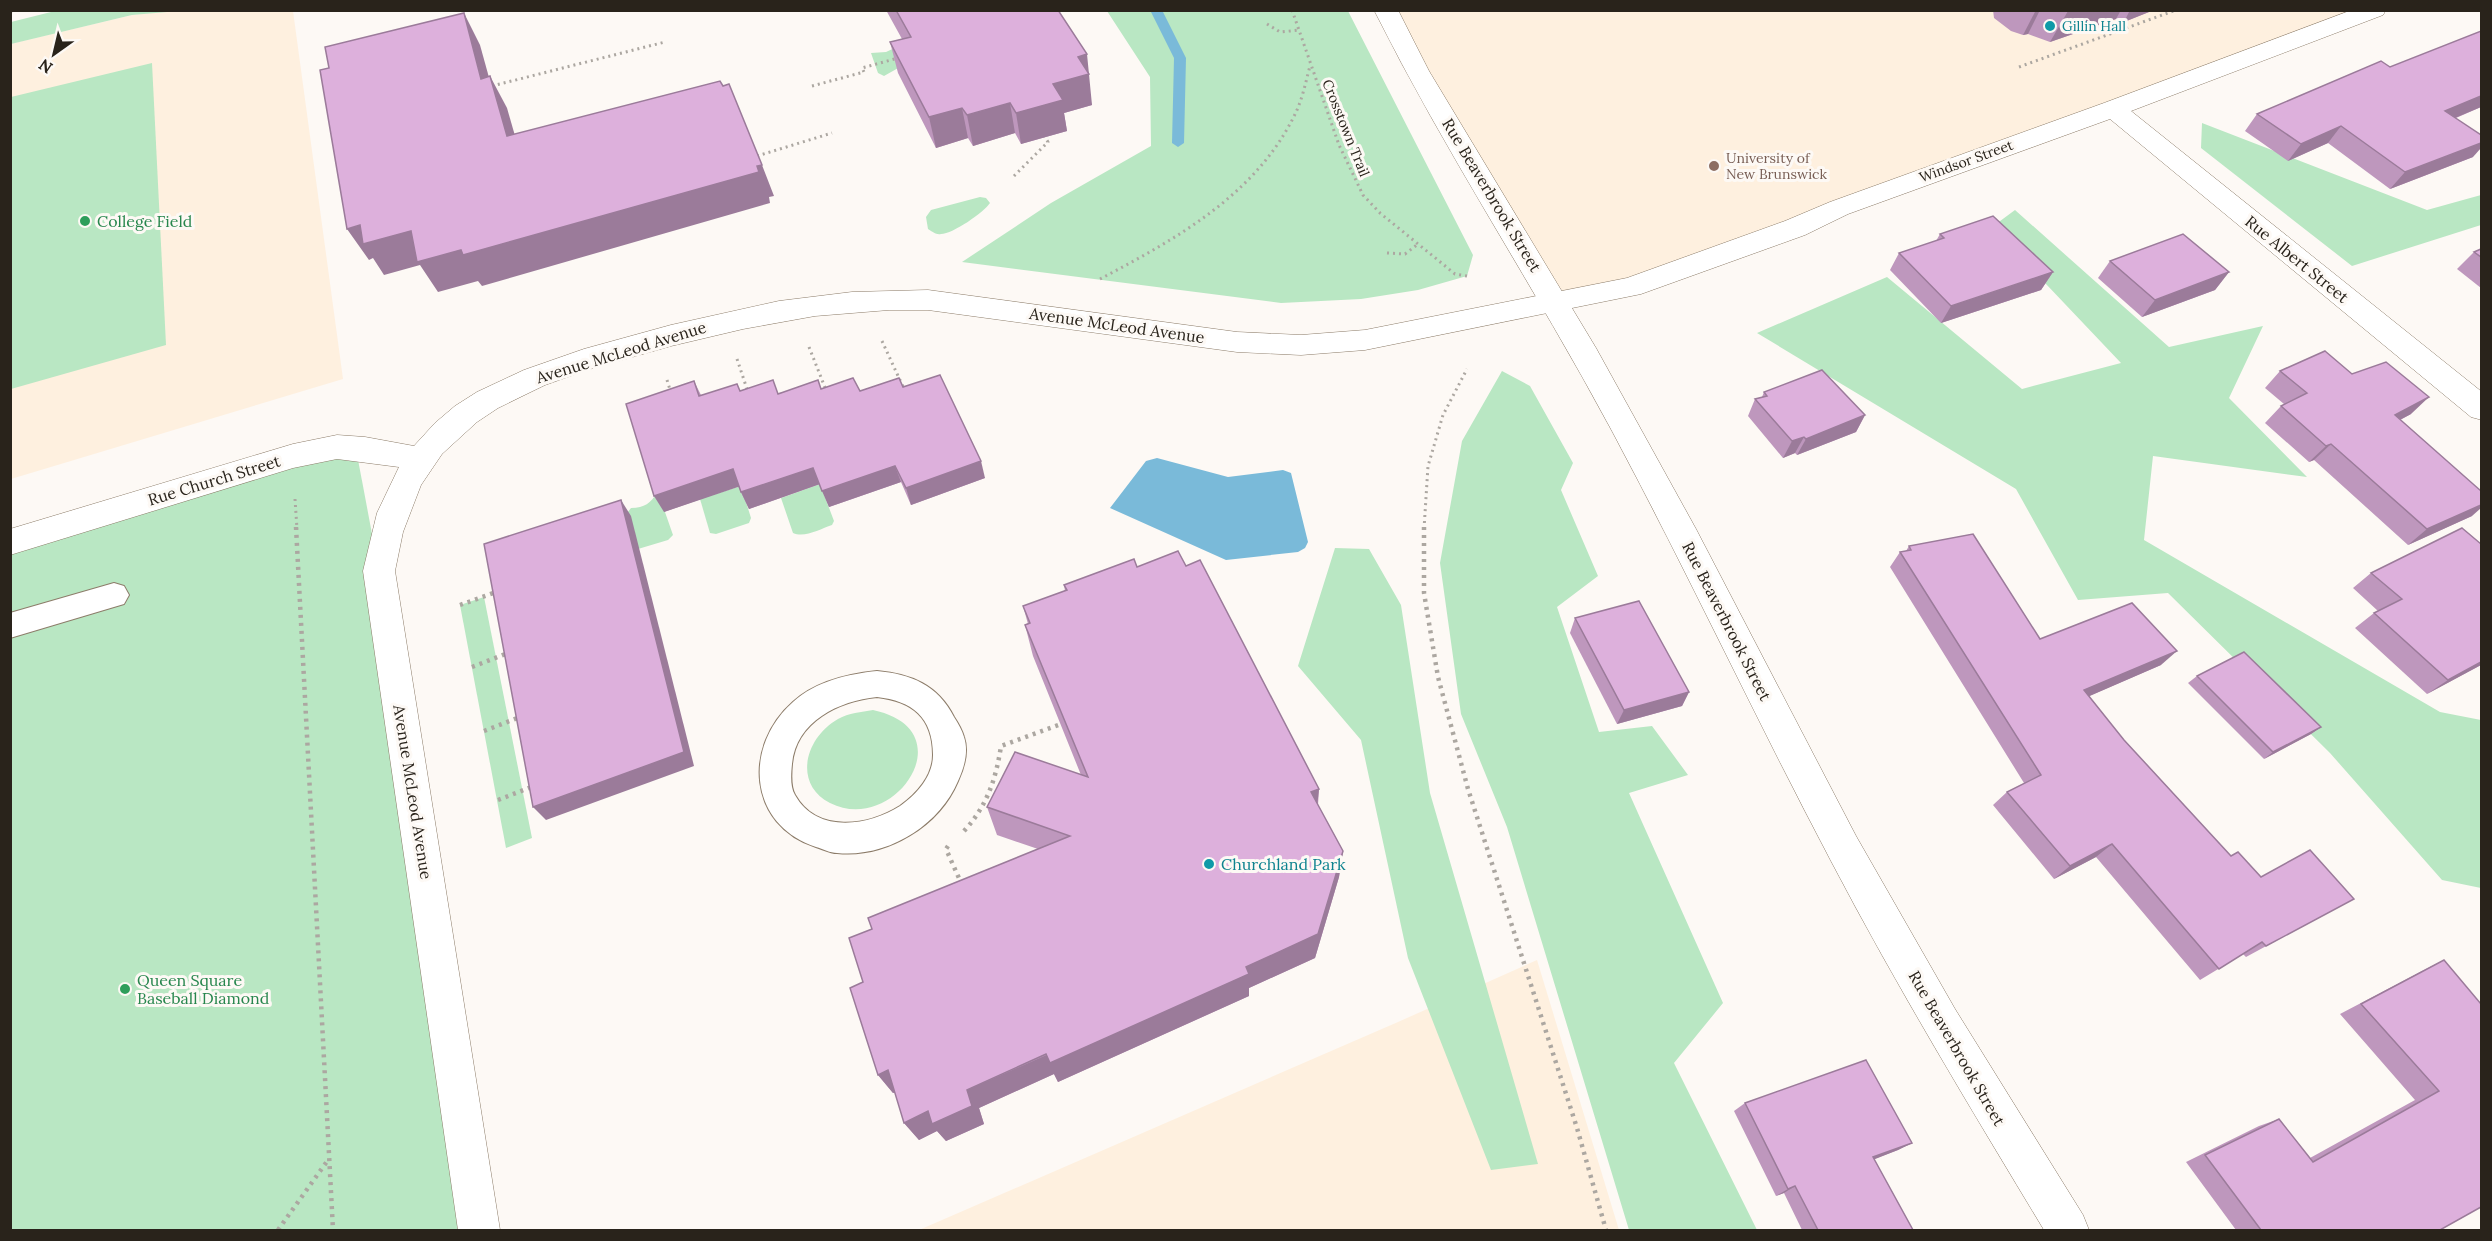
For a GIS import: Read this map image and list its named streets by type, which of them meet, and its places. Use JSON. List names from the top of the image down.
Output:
{
  "streets": {
    "street": [
      "Windsor Street",
      "Rue Beaverbrook Street",
      "Rue Albert Street",
      "Avenue McLeod Avenue",
      "Rue Church Street"
    ],
    "path": ["Crosstown Trail"]
  },
  "crossings": [
    ["Windsor Street", "Rue Beaverbrook Street"],
    ["Windsor Street", "Rue Albert Street"],
    ["Windsor Street", "Avenue McLeod Avenue"],
    ["Rue Beaverbrook Street", "Avenue McLeod Avenue"],
    ["Avenue McLeod Avenue", "Rue Church Street"]
  ],
  "places": [
    "Gillin Hall",
    "University of New Brunswick",
    "College Field",
    "Churchland Park",
    "Queen Square Baseball Diamond"
  ],
  "north": "bottom left"
}
